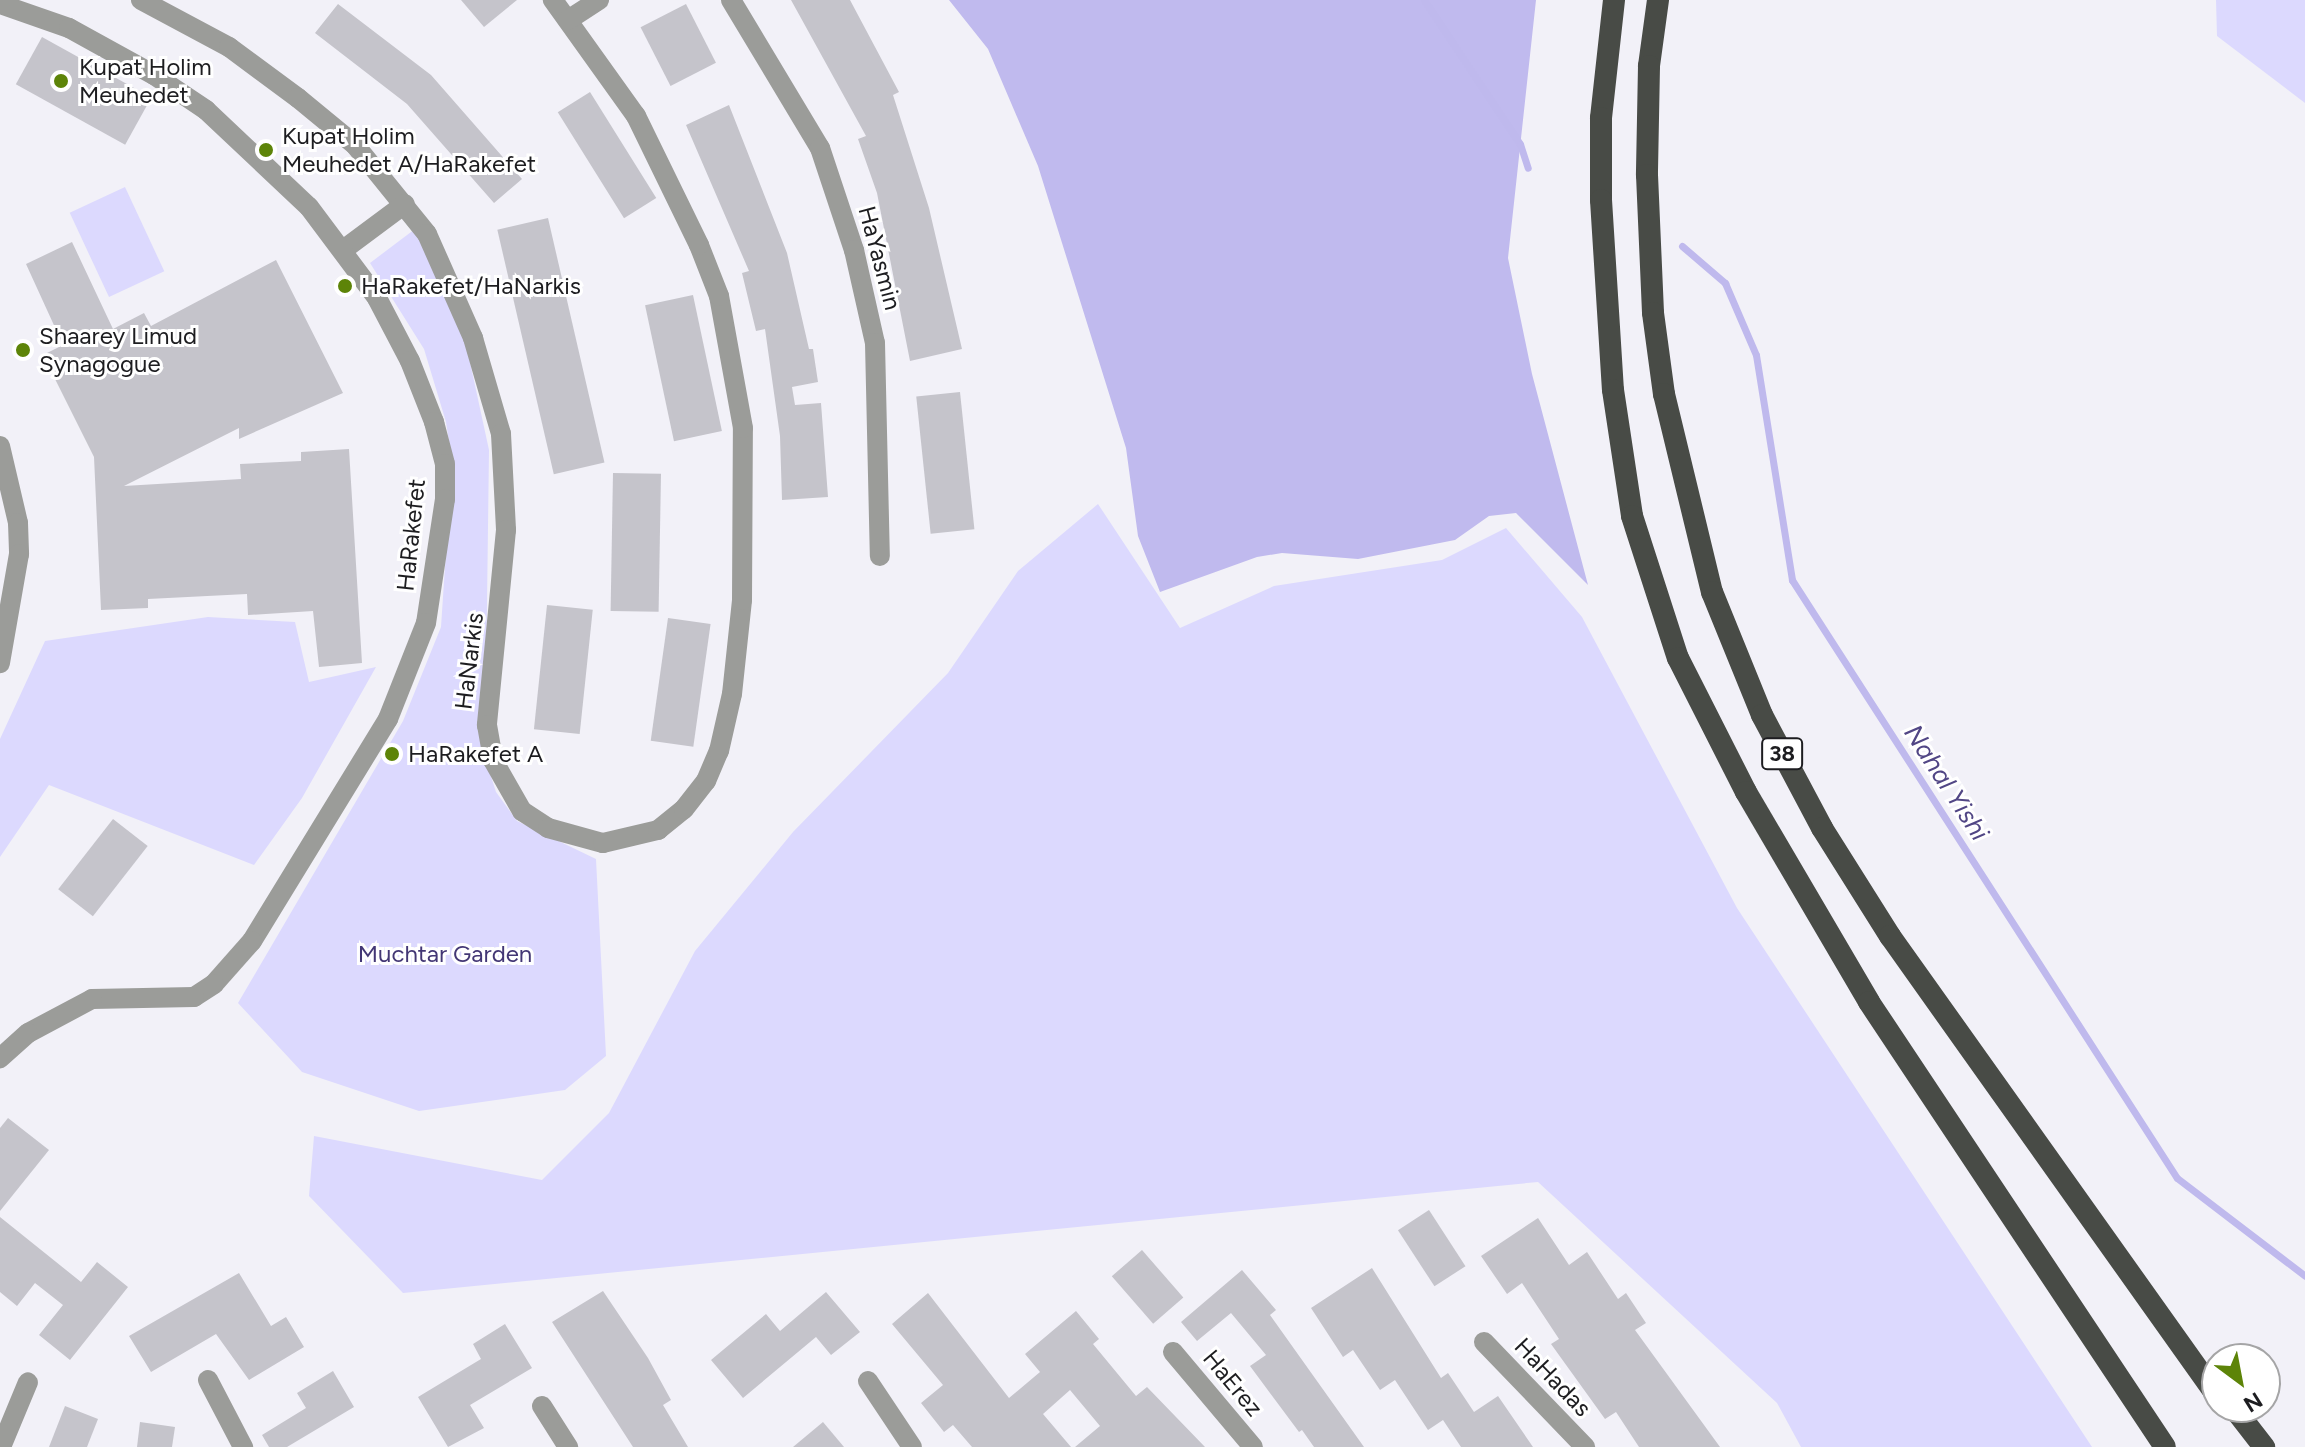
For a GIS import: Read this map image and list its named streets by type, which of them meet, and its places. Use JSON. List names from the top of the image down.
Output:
{
  "streets": {
    "highway": ["38"],
    "street": [
      "HaYasmin",
      "HaRakefet",
      "HaNarkis",
      "HaHadas",
      "HaErez"
    ]
  },
  "water": ["Nahal Yishi"],
  "parks": ["Muchtar Garden"],
  "places": [
    "Kupat Holim Meuhedet",
    "Kupat Holim Meuhedet A/HaRakefet",
    "HaRakefet/HaNarkis",
    "Shaarey Limud Synagogue",
    "HaRakefet A"
  ],
  "north": "bottom right"
}
